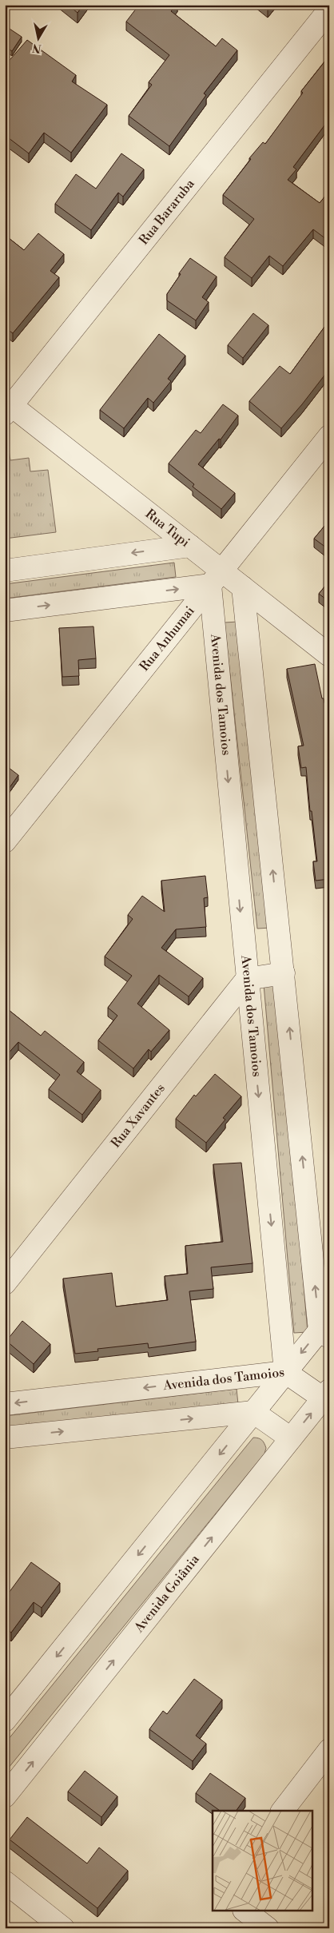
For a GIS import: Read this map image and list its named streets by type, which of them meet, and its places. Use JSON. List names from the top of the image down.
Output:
{
  "streets": {
    "street": [
      "Rua Bararuba",
      "Rua Tupi",
      "Rua Anhumai",
      "Avenida dos Tamoios",
      "Rua Xavantes",
      "Avenida Goiânia"
    ]
  },
  "crossings": [
    ["Rua Bararuba", "Rua Tupi"],
    ["Rua Tupi", "Rua Anhumai"],
    ["Rua Tupi", "Avenida dos Tamoios"],
    ["Rua Anhumai", "Avenida dos Tamoios"],
    ["Avenida dos Tamoios", "Rua Xavantes"]
  ],
  "north": "bottom"
}
